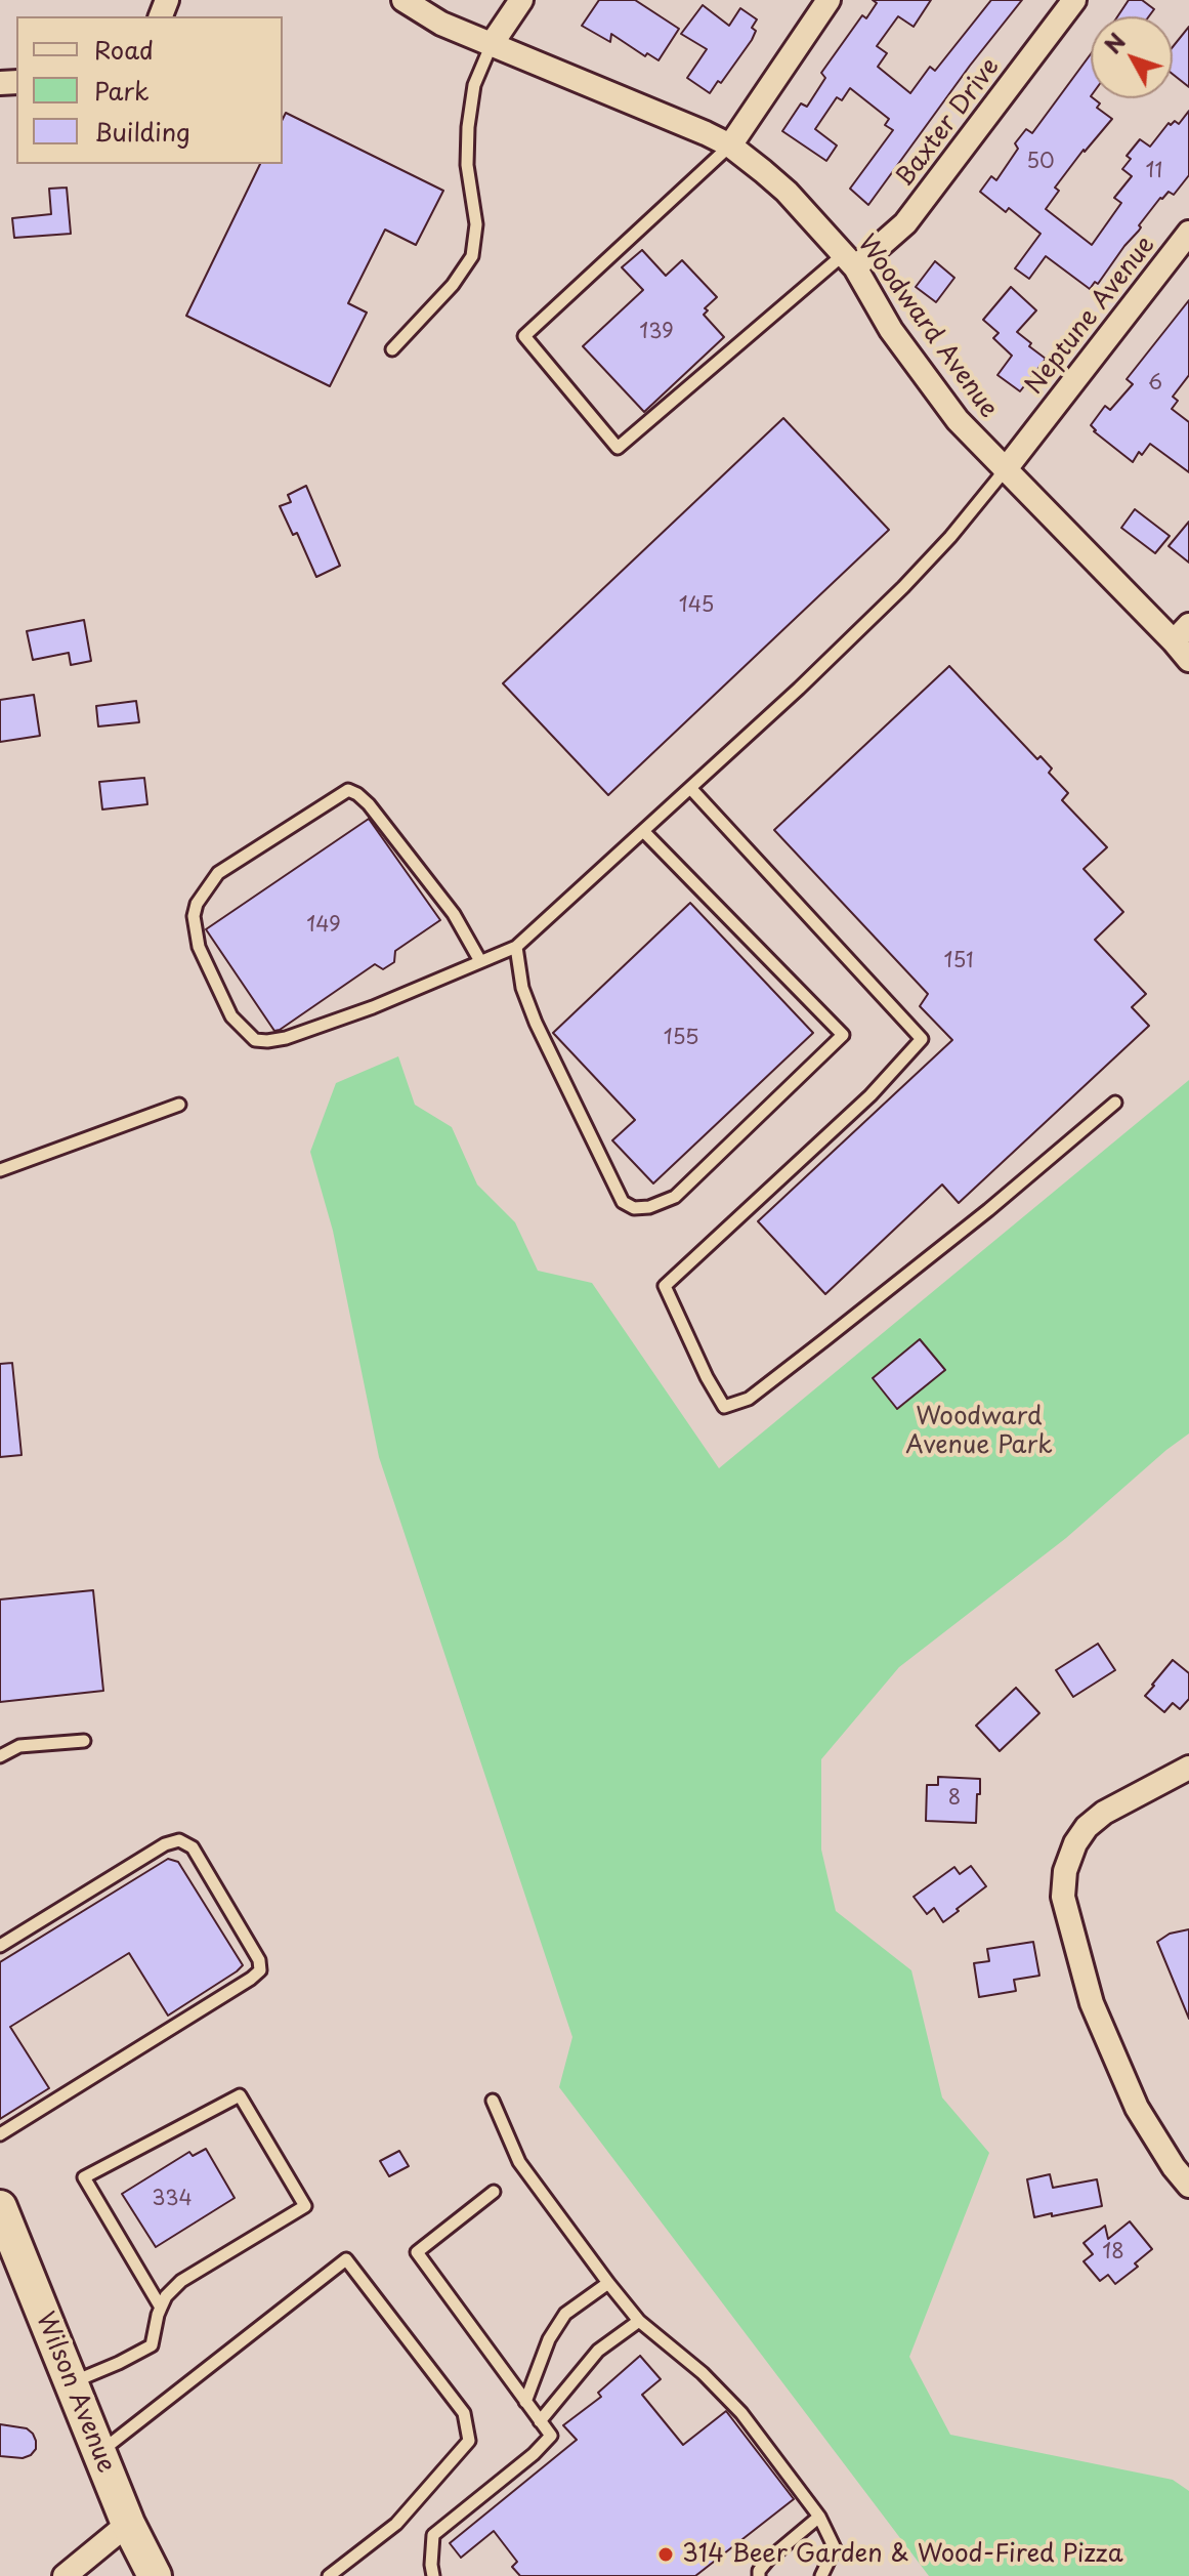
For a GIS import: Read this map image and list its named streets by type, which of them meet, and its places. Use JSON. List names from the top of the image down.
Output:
{
  "streets": {
    "main road": ["Wilson Avenue"],
    "street": ["Baxter Drive", "Neptune Avenue", "Woodward Avenue"]
  },
  "crossings": [
    ["Baxter Drive", "Woodward Avenue"],
    ["Neptune Avenue", "Woodward Avenue"]
  ],
  "parks": ["Woodward Avenue Park"],
  "places": ["314 Beer Garden & Wood-Fired Pizza"],
  "house_numbers": [
    "50",
    "11",
    "139",
    "6",
    "145",
    "149",
    "151",
    "155",
    "8",
    "334",
    "18"
  ],
  "legend": ["Road", "Park", "Building"],
  "north": "top left"
}
